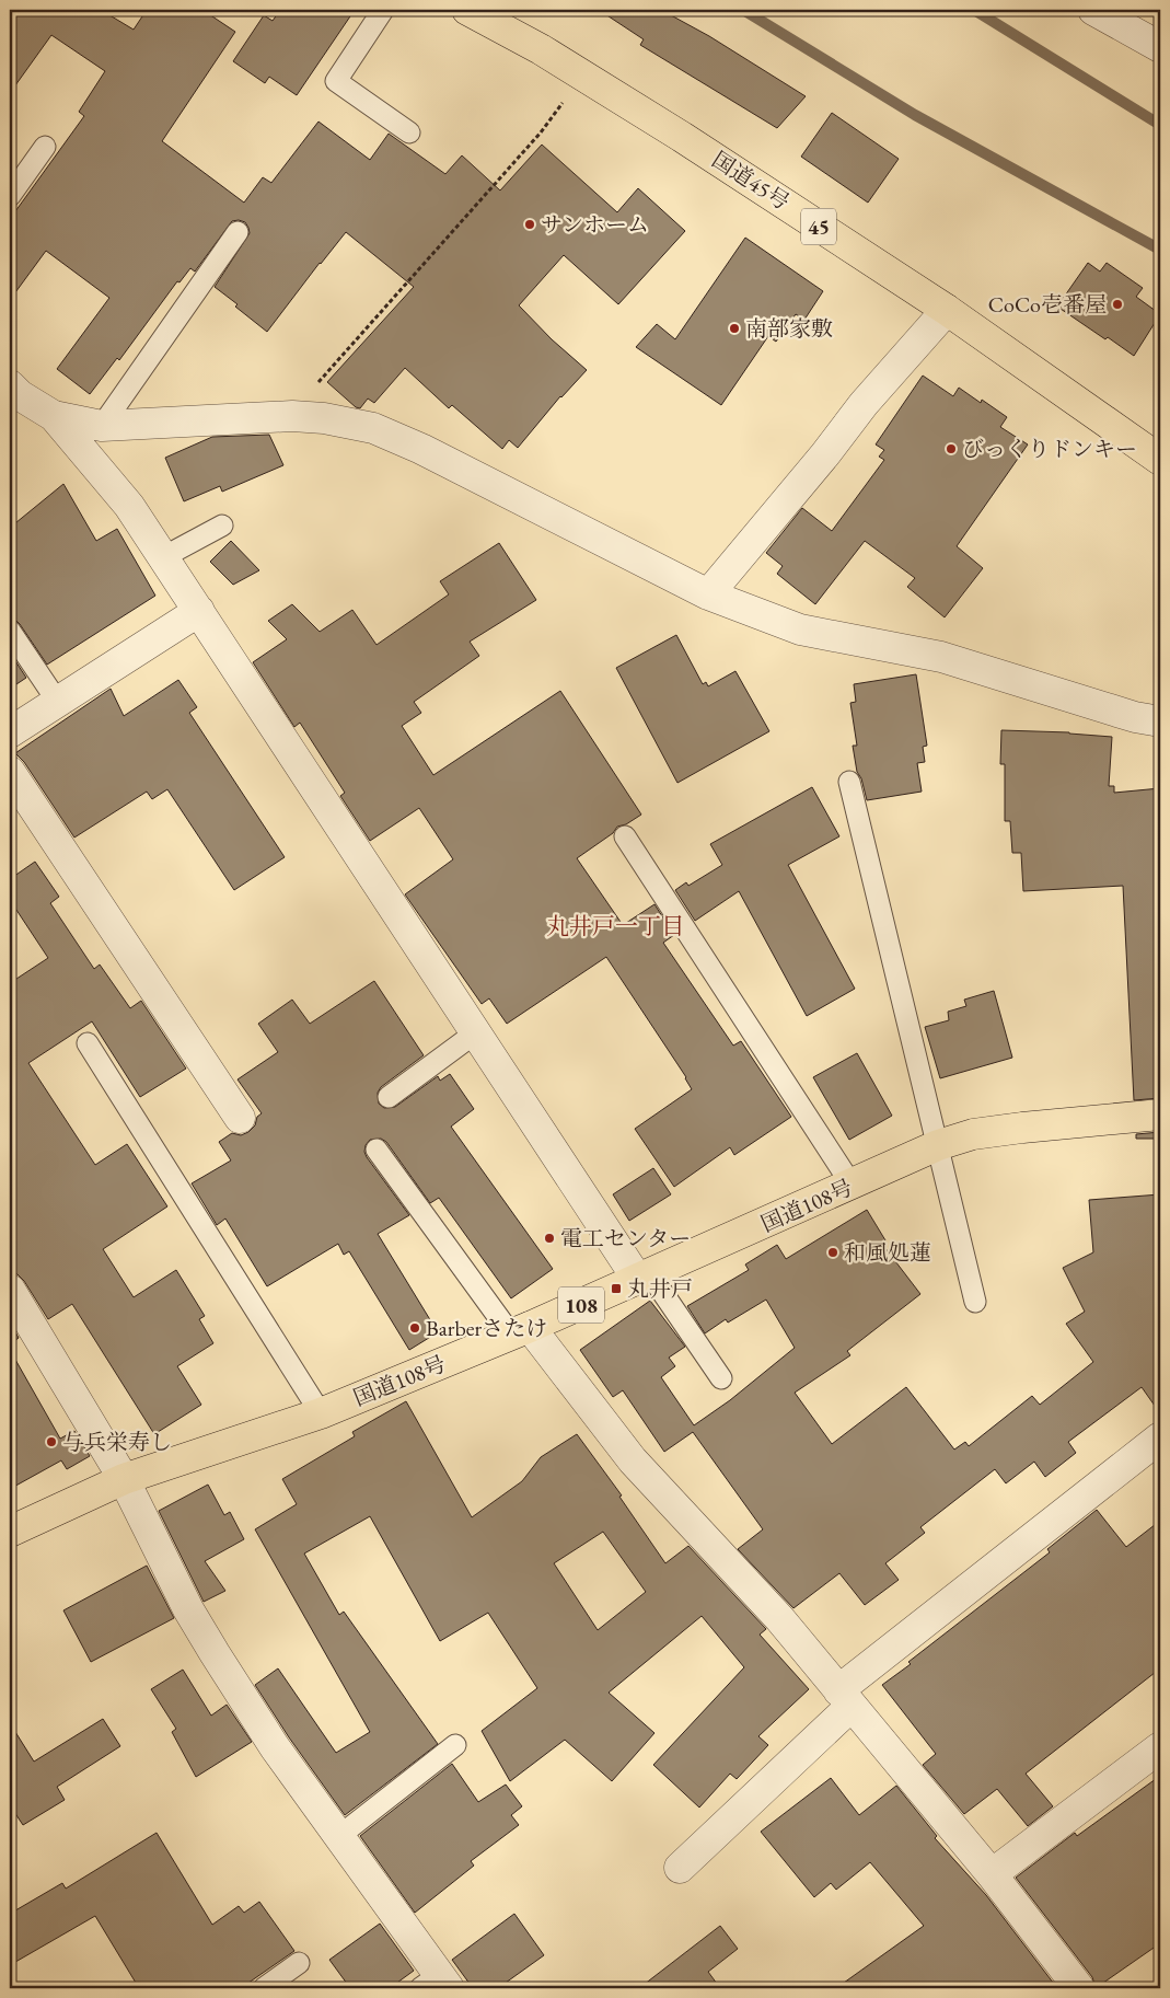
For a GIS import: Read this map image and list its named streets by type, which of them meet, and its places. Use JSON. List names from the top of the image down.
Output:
{
  "streets": {
    "highway": [
      "国道45号",
      "45",
      "国道108号",
      "108"
    ]
  },
  "districts": ["丸井戸一丁目"],
  "places": {
    "other": [
      "サンホーム",
      "CoCo壱番屋",
      "南部家敷",
      "びっくりドンキー",
      "電工センター",
      "和風処蓮",
      "Barberさたけ",
      "与兵栄寿し"
    ],
    "transit": ["丸井戸"]
  }
}
